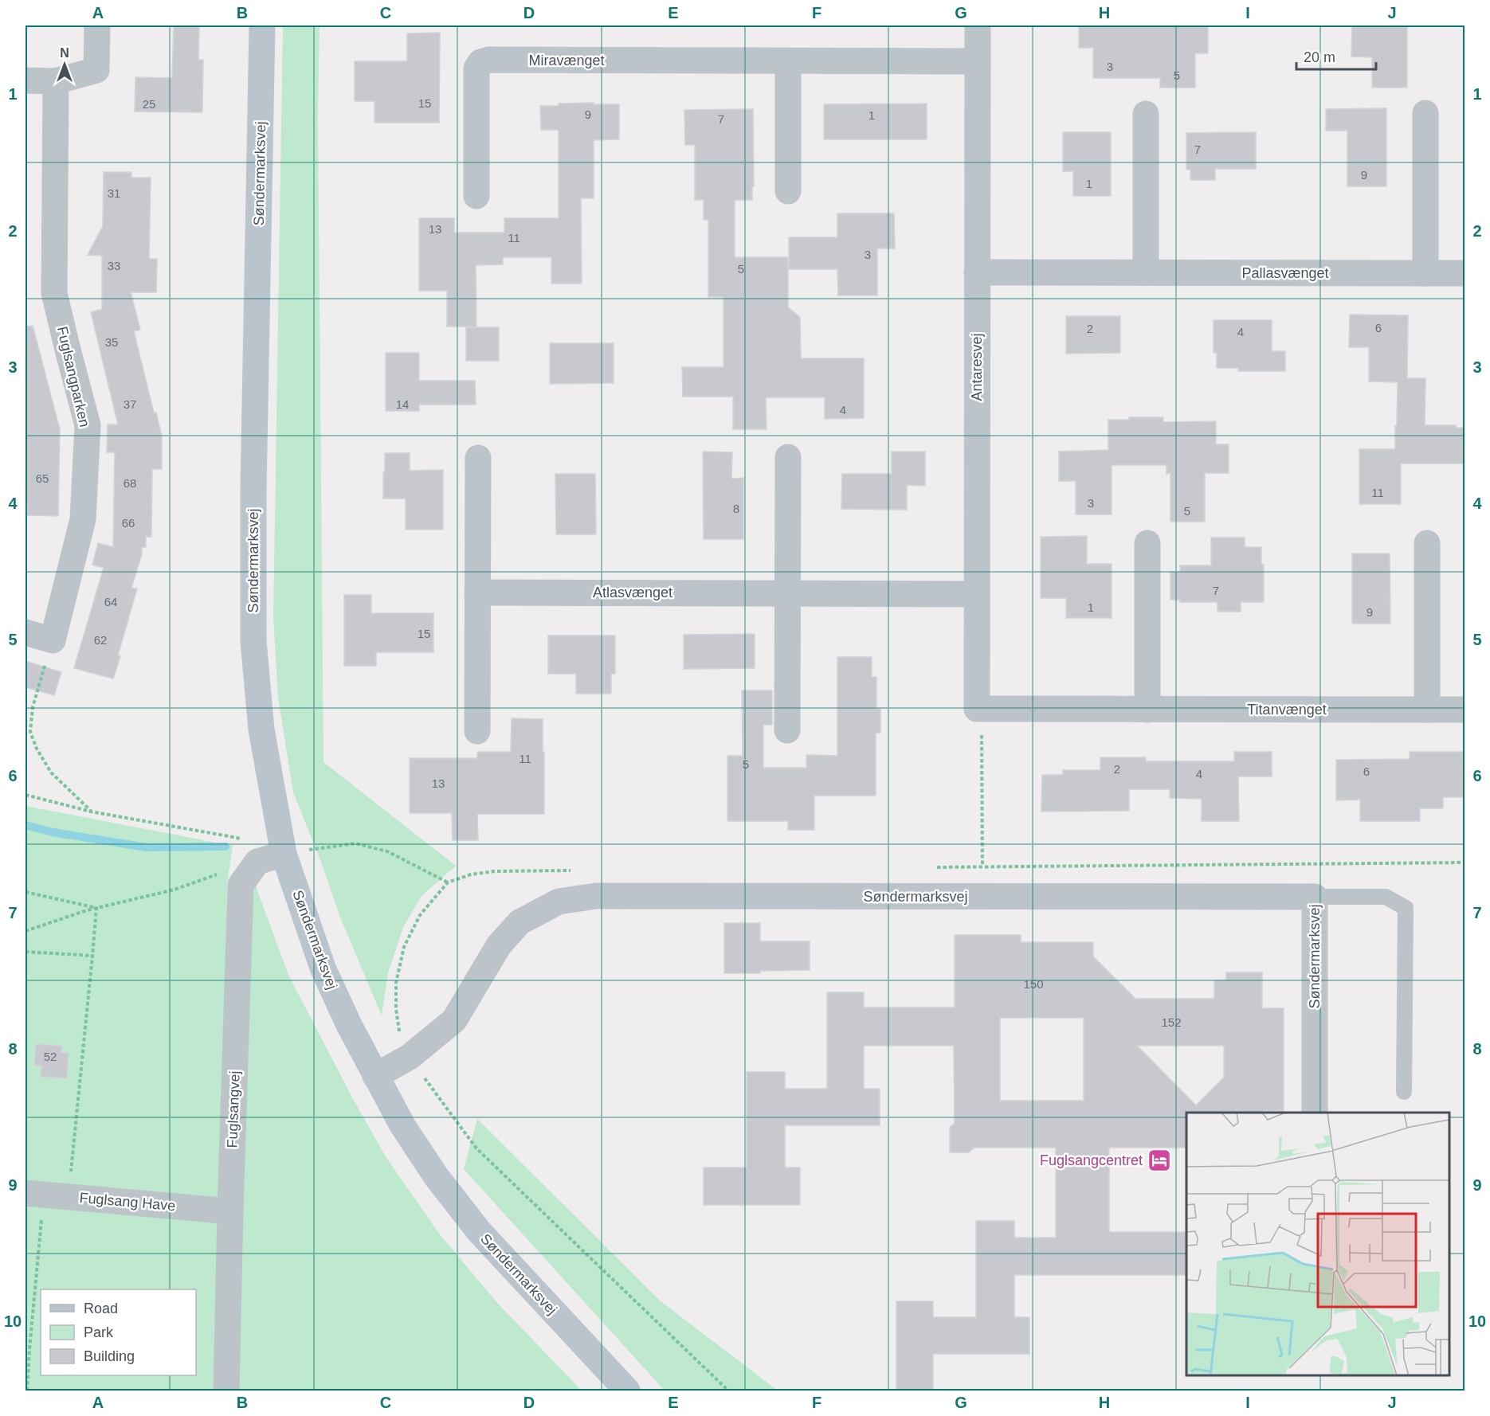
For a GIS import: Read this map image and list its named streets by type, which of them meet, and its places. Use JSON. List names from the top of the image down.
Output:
{
  "streets": {
    "street": [
      "Miravænget",
      "Søndermarksvej",
      "Pallasvænget",
      "Antaresvej",
      "Fuglsangparken",
      "Atlasvænget",
      "Titanvænget",
      "Fuglsangvej",
      "Fuglsang Have"
    ]
  },
  "crossings": [
    ["Miravænget", "Antaresvej"],
    ["Pallasvænget", "Antaresvej"],
    ["Antaresvej", "Atlasvænget"],
    ["Antaresvej", "Titanvænget"],
    ["Fuglsangvej", "Fuglsang Have"]
  ],
  "places": {
    "hotel": ["Fuglsangcentret"]
  },
  "house_numbers": [
    "3",
    "5",
    "15",
    "25",
    "9",
    "1",
    "7",
    "7",
    "9",
    "1",
    "31",
    "13",
    "11",
    "3",
    "33",
    "5",
    "6",
    "2",
    "4",
    "35",
    "37",
    "14",
    "4",
    "65",
    "68",
    "11",
    "3",
    "8",
    "5",
    "66",
    "7",
    "64",
    "1",
    "9",
    "15",
    "62",
    "11",
    "5",
    "2",
    "6",
    "4",
    "13",
    "150",
    "152",
    "52"
  ],
  "legend": ["Road", "Park", "Building"],
  "scale_bar": "20 m",
  "north": "top",
  "grid": {
    "columns": [
      "A",
      "B",
      "C",
      "D",
      "E",
      "F",
      "G",
      "H",
      "I",
      "J"
    ],
    "rows": [
      "1",
      "2",
      "3",
      "4",
      "5",
      "6",
      "7",
      "8",
      "9",
      "10"
    ]
  }
}
